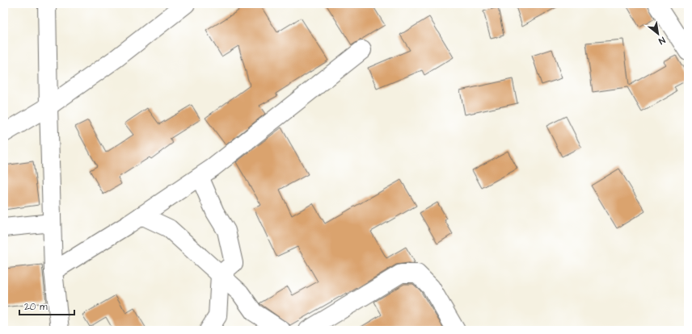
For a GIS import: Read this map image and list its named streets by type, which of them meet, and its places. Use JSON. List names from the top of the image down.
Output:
{
  "scale_bar": "20 m",
  "north": "bottom right"
}
